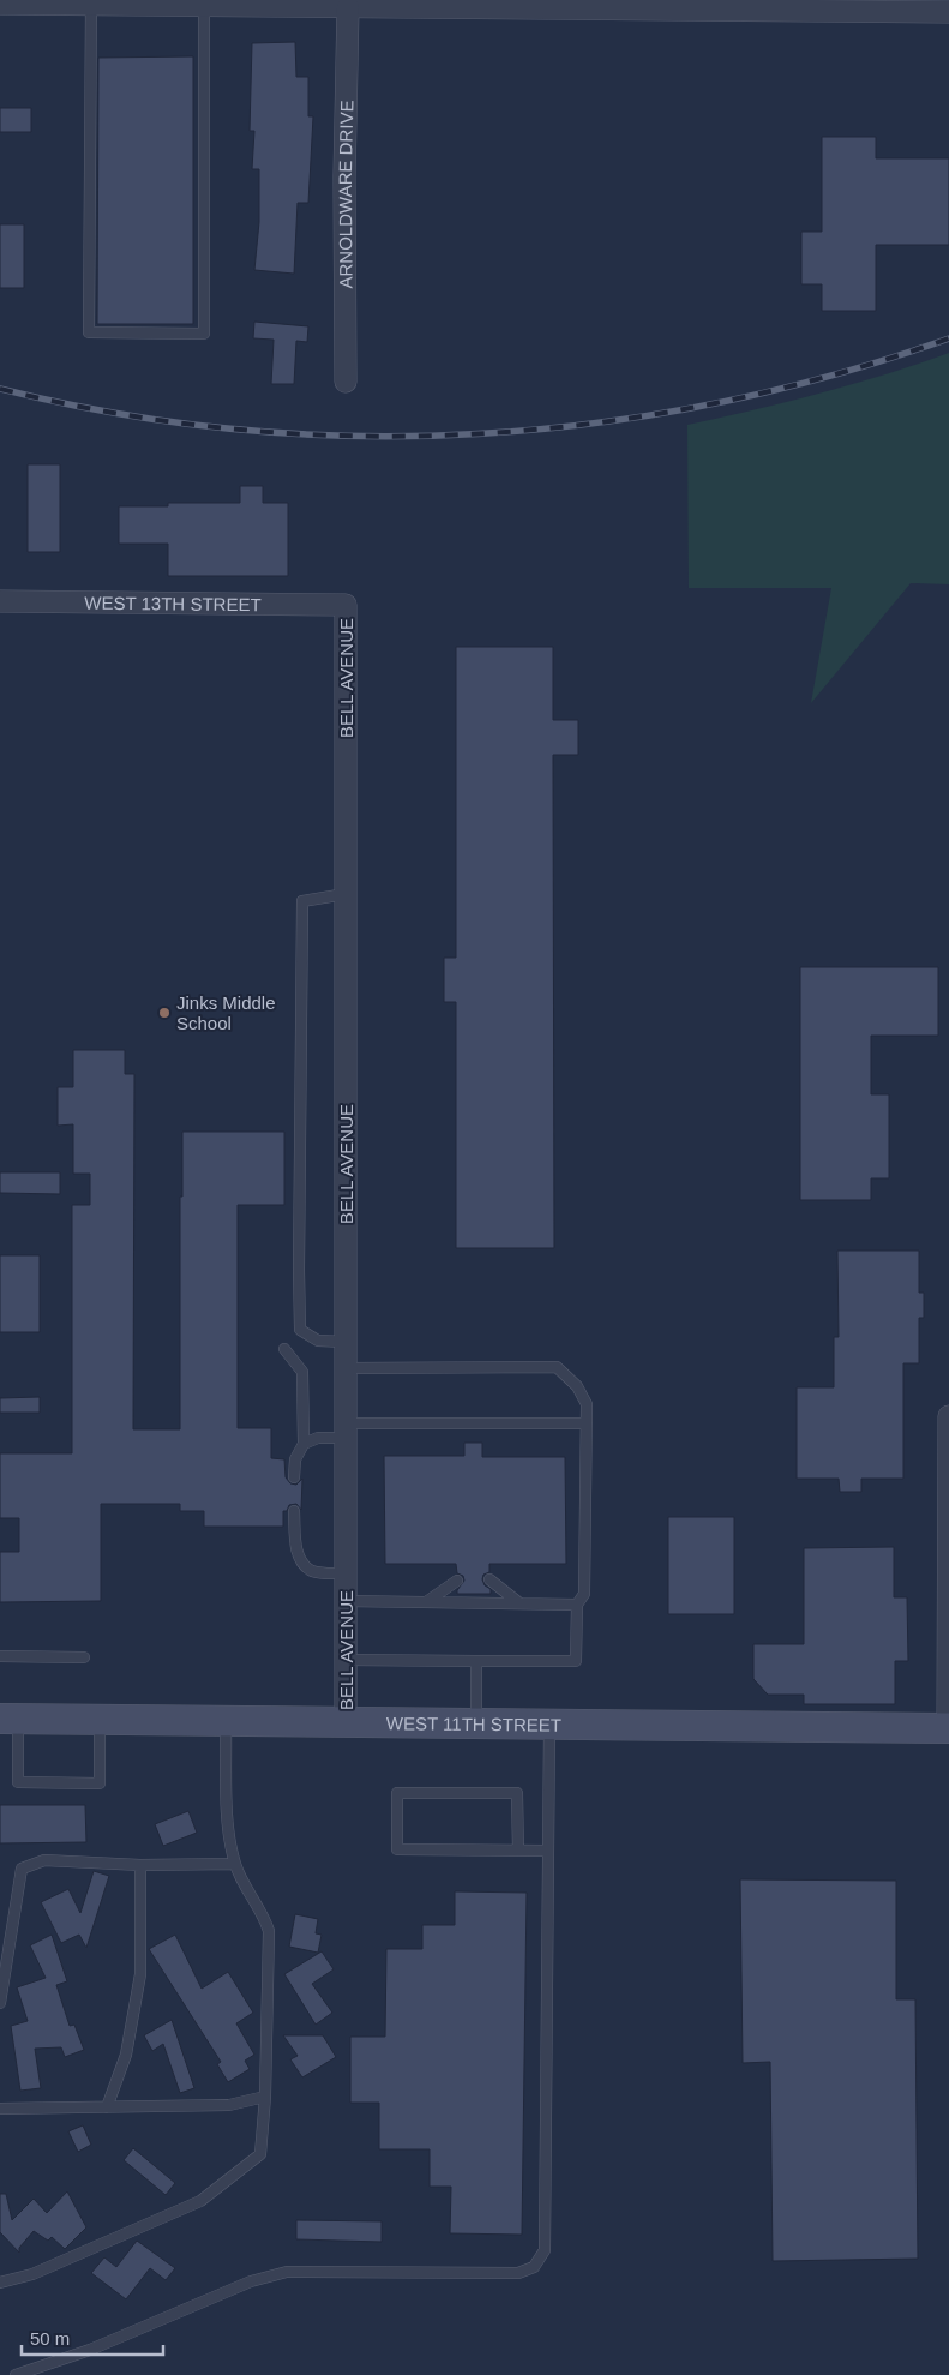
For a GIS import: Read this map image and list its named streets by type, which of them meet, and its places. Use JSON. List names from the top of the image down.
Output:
{
  "streets": {
    "main road": ["WEST 11TH STREET"],
    "street": ["ARNOLDWARE DRIVE", "WEST 13TH STREET", "BELL AVENUE"]
  },
  "crossings": [
    ["WEST 13TH STREET", "BELL AVENUE"],
    ["BELL AVENUE", "WEST 11TH STREET"]
  ],
  "places": ["Jinks Middle School"],
  "scale_bar": "50 m"
}
